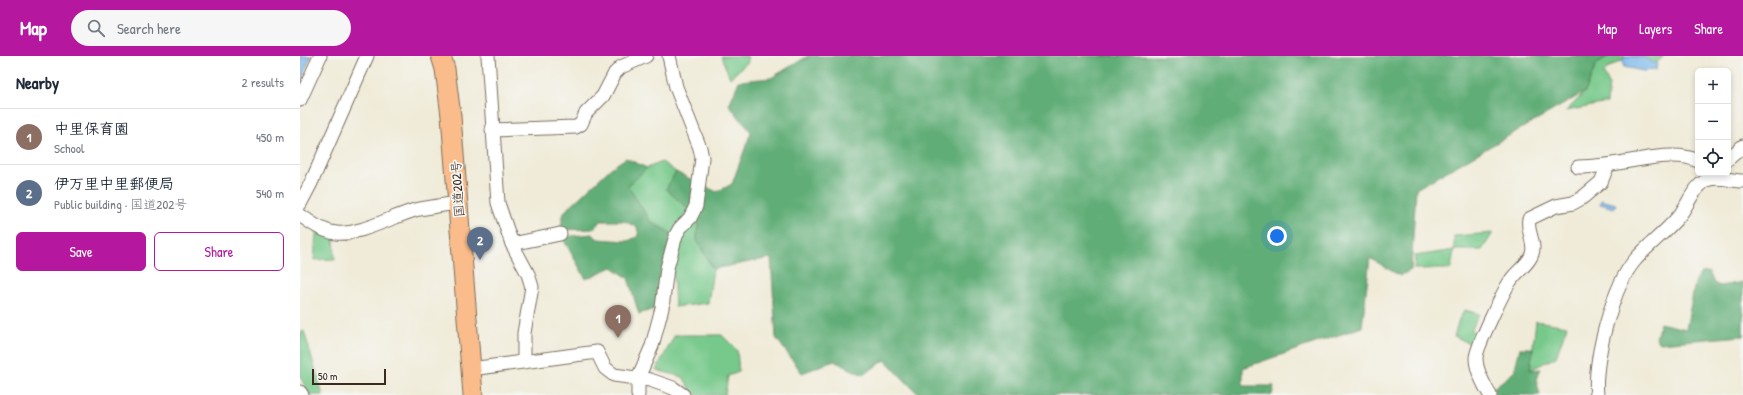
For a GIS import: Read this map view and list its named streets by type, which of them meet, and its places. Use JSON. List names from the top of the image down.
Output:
{
  "streets": {
    "highway": ["国道202号"]
  },
  "scale_bar": "50 m",
  "page": {
    "header": "Map",
    "search": "Search here",
    "nav": ["Map", "Layers", "Share"],
    "heading": ["Nearby", "2 results"],
    "map_buttons": ["+", "−"],
    "list": [
      {
        "mark": "1",
        "name": "中里保育園",
        "note": "School",
        "value": "450 m"
      },
      {
        "mark": "2",
        "name": "伊万里中里郵便局",
        "note": "Public building · 国道202号",
        "value": "540 m"
      }
    ],
    "buttons": ["Save", "Share"],
    "pins": ["2", "1"],
    "scale": "50 m"
  }
}
